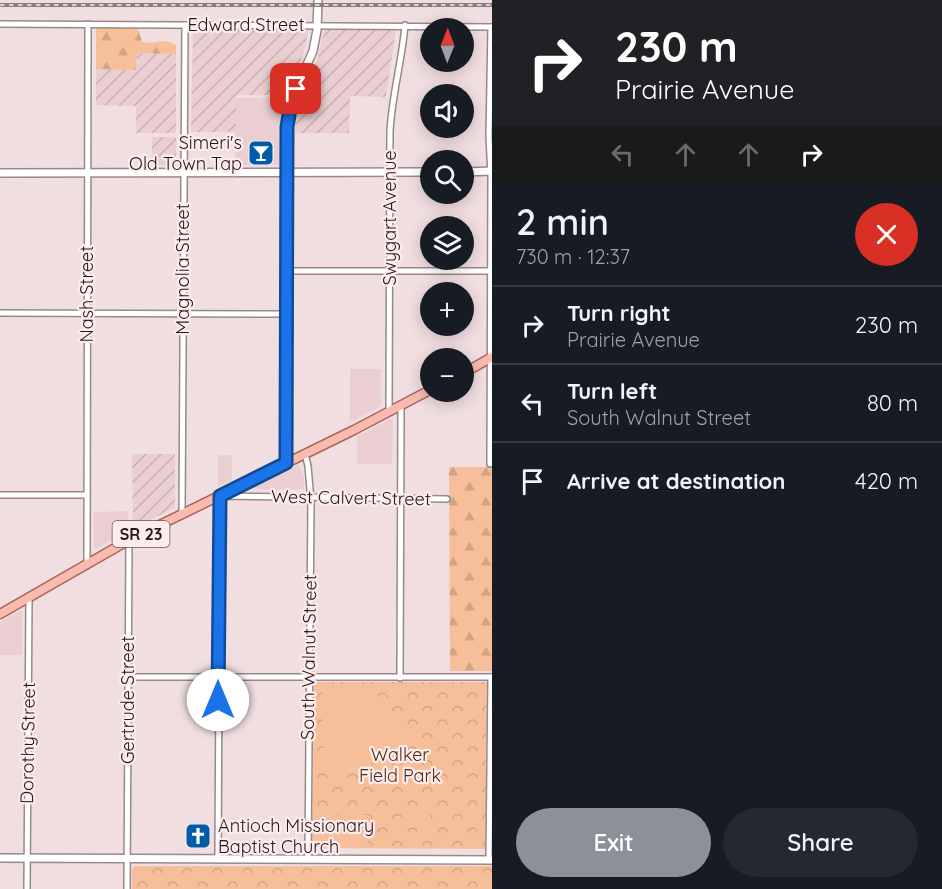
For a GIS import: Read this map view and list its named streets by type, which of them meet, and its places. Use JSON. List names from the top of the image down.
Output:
{
  "streets": {
    "main road": ["SR 23"],
    "street": [
      "Edward Street",
      "Swygart Avenue",
      "Magnolia Street",
      "Nash Street",
      "West Calvert Street",
      "South Walnut Street",
      "Gertrude Street",
      "Dorothy Street"
    ]
  },
  "crossings": [
    ["Edward Street", "Swygart Avenue"],
    ["Edward Street", "Magnolia Street"],
    ["Edward Street", "Nash Street"],
    ["Swygart Avenue", "SR 23"],
    ["Magnolia Street", "SR 23"],
    ["Nash Street", "SR 23"],
    ["West Calvert Street", "SR 23"],
    ["West Calvert Street", "South Walnut Street"],
    ["SR 23", "South Walnut Street"],
    ["SR 23", "Gertrude Street"],
    ["SR 23", "Dorothy Street"]
  ],
  "parks": ["Walker Field Park"],
  "places": {
    "bar": ["Simeri's Old Town Tap"],
    "church": ["Antioch Missionary Baptist Church"]
  },
  "north": "top",
  "page": {
    "turn": ["230 m", "Prairie Avenue"],
    "map_buttons": ["+", "−"],
    "heading": ["2 min", "730 m · 12:37"],
    "list": [
      {
        "name": "Turn right",
        "note": "Prairie Avenue",
        "value": "230 m"
      },
      {
        "name": "Turn left",
        "note": "South Walnut Street",
        "value": "80 m"
      },
      {
        "name": "Arrive at destination",
        "value": "420 m"
      }
    ],
    "buttons": ["Exit", "Share"]
  }
}
